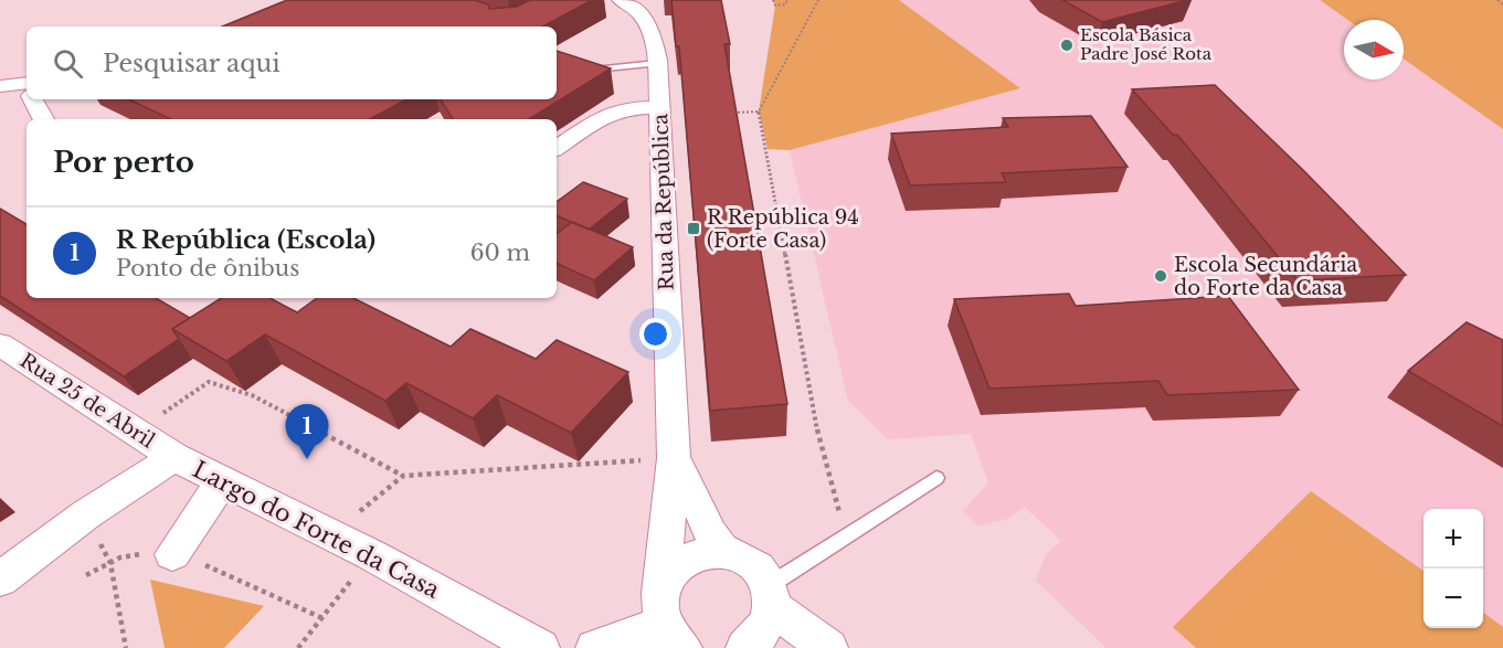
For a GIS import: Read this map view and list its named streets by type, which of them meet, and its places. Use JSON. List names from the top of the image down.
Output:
{
  "streets": {
    "street": ["Rua da República", "Rua 25 de Abril", "Largo do Forte da Casa"]
  },
  "crossings": [
    ["Rua 25 de Abril", "Largo do Forte da Casa"]
  ],
  "places": {
    "other": ["Escola Básica Padre José Rota", "Escola Secundária do Forte da Casa"],
    "transit": ["R República 94 (Forte Casa)"]
  },
  "north": "right",
  "page": {
    "search": "Pesquisar aqui",
    "heading": "Por perto",
    "list": [
      {
        "mark": "1",
        "name": "R República (Escola)",
        "note": "Ponto de ônibus",
        "value": "60 m"
      }
    ],
    "pins": "1",
    "map_buttons": ["+", "−"]
  }
}
